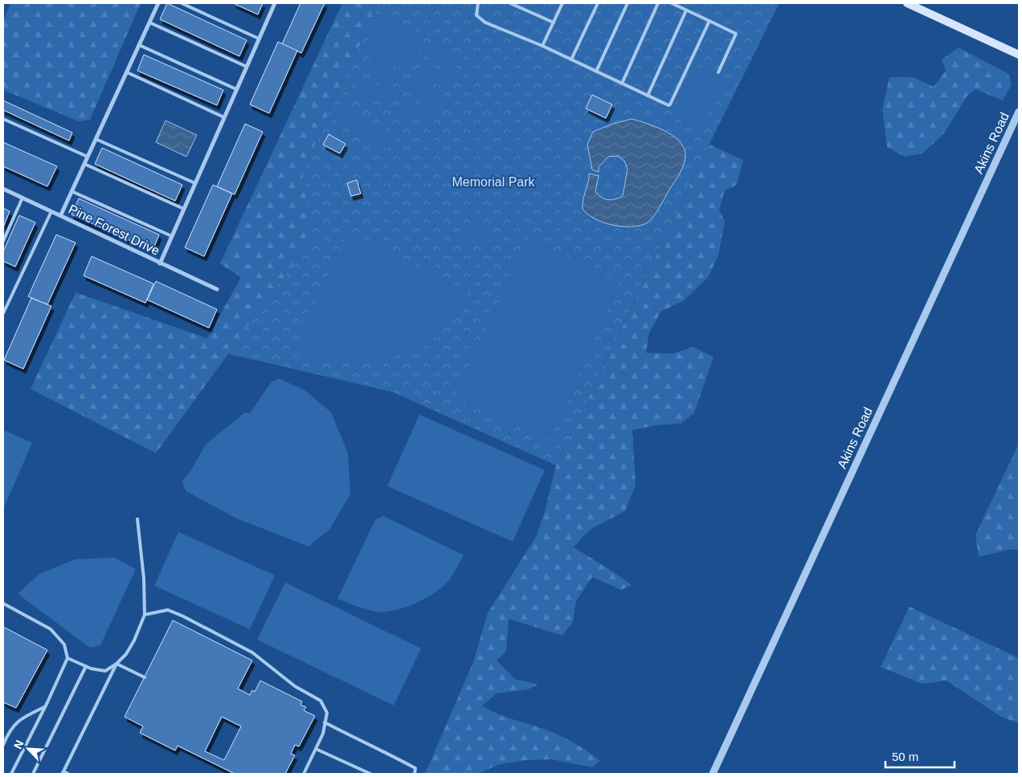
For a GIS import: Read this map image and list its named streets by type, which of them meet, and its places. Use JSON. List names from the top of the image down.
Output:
{
  "streets": {
    "street": ["Akins Road", "Pine Forest Drive"]
  },
  "parks": ["Memorial Park"],
  "scale_bar": "50 m",
  "north": "top left"
}
